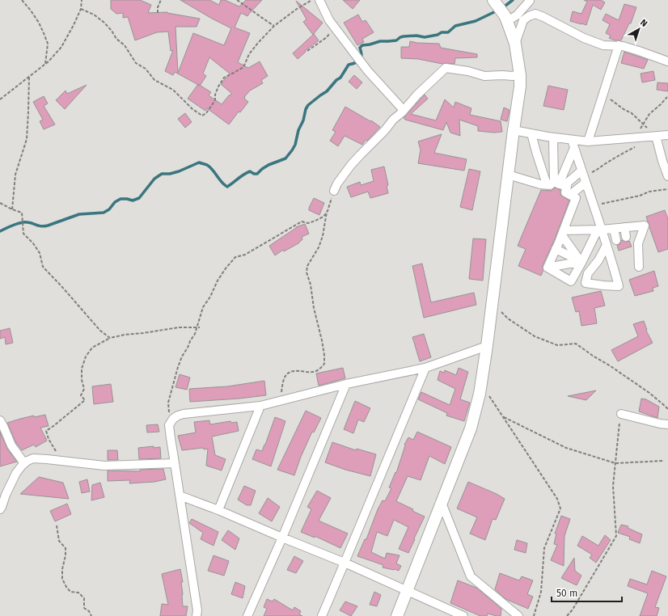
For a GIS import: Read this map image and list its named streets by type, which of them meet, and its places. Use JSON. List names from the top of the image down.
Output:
{
  "scale_bar": "50 m",
  "north": "top right"
}
